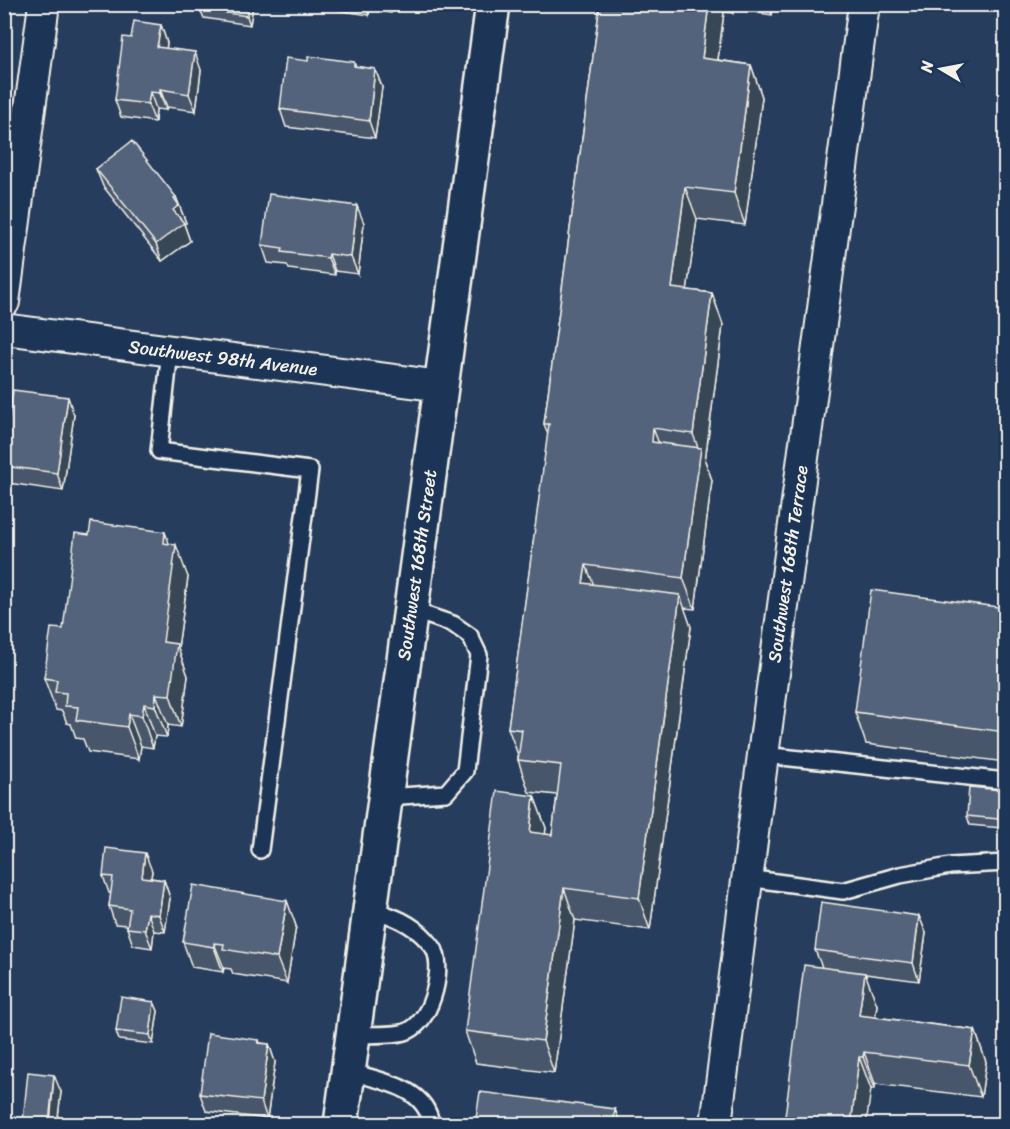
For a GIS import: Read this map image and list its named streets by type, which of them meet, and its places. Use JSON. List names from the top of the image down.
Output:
{
  "streets": {
    "street": ["Southwest 98th Avenue", "Southwest 168th Terrace", "Southwest 168th Street"]
  },
  "crossings": [
    ["Southwest 98th Avenue", "Southwest 168th Street"]
  ],
  "north": "left"
}
